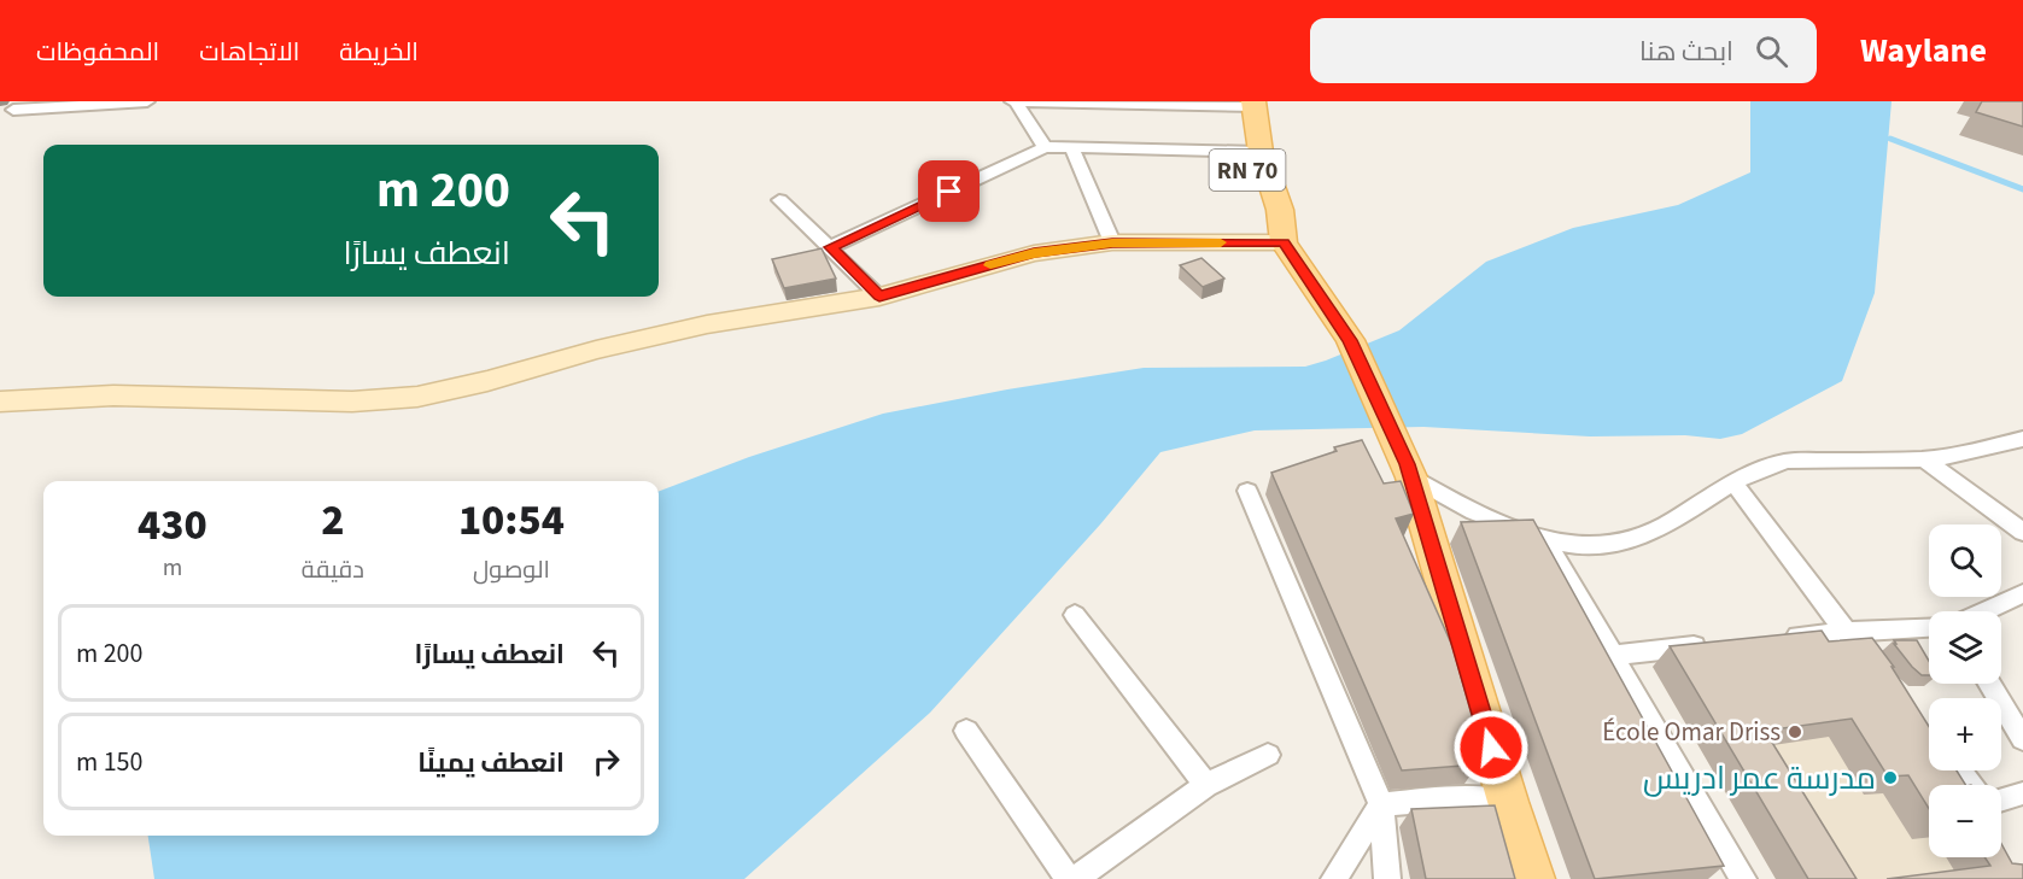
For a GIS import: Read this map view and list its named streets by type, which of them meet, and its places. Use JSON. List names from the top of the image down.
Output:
{
  "streets": {
    "main road": ["RN 70"]
  },
  "places": ["École Omar Driss", "مدرسة عمر ادريس"],
  "page": {
    "header": "Waylane",
    "search": "ابحث هنا",
    "nav": ["الخريطة", "الاتجاهات", "المحفوظات"],
    "turn": ["200 m", "انعطف يسارًا"],
    "eta": [
      "10:54",
      "الوصول",
      "2",
      "دقيقة",
      "430",
      "m"
    ],
    "map_buttons": ["+", "−"],
    "list": [
      {
        "name": "انعطف يسارًا",
        "value": "200 m"
      },
      {
        "name": "انعطف يمينًا",
        "value": "150 m"
      }
    ]
  }
}
